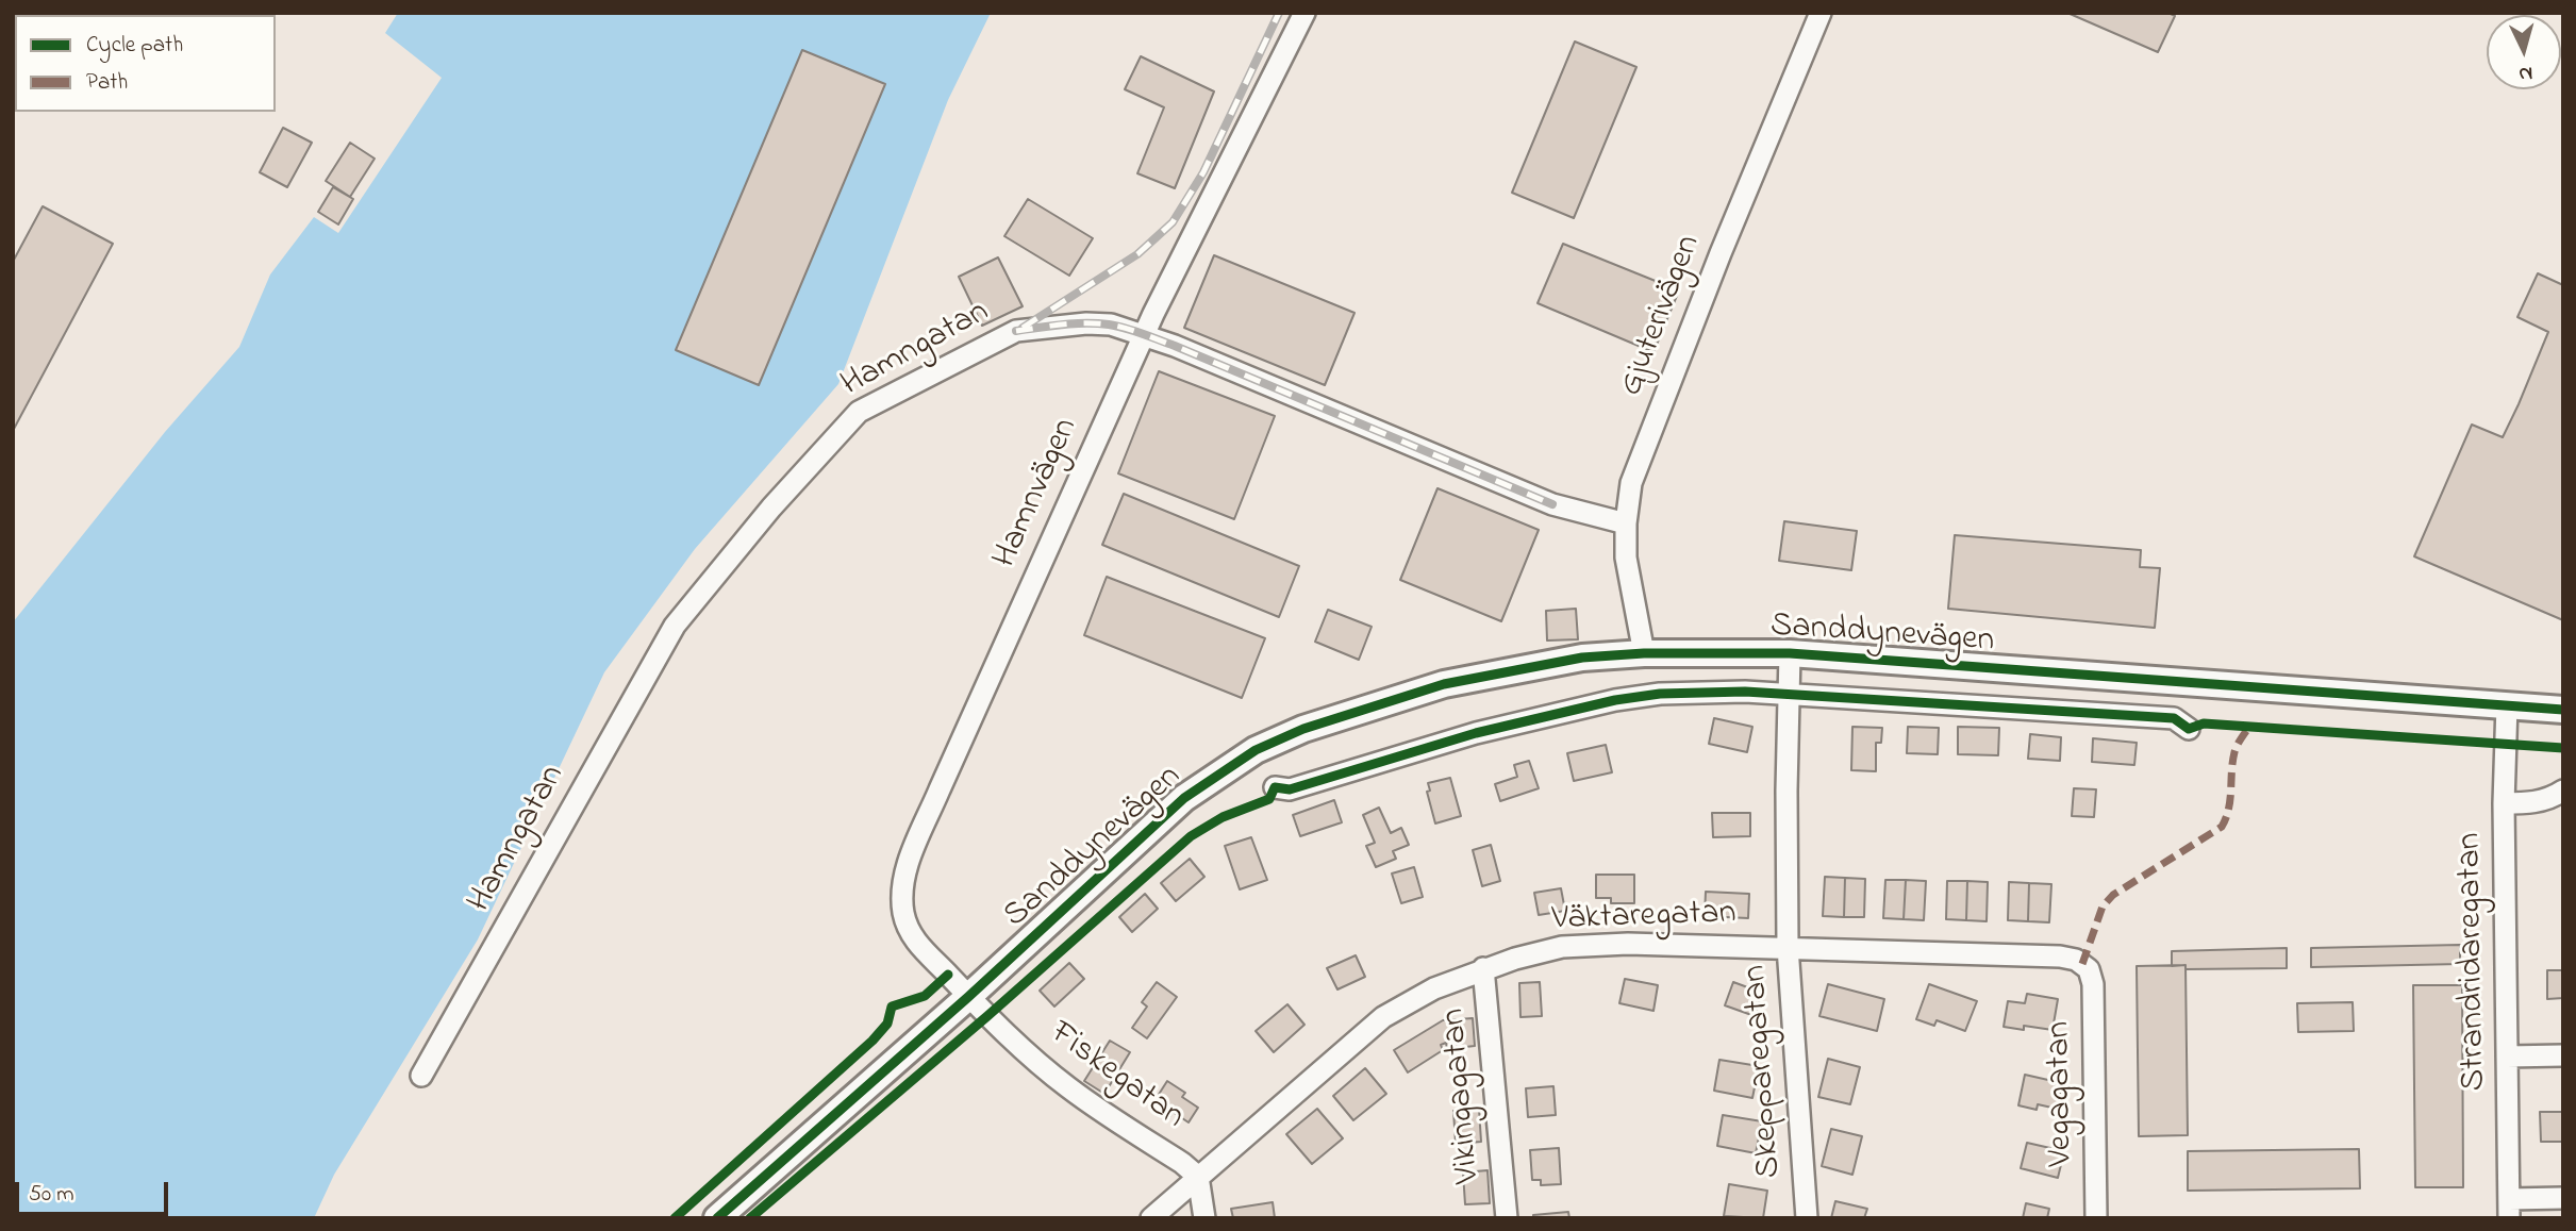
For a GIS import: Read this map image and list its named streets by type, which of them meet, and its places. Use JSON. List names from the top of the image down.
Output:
{
  "streets": {
    "street": [
      "Gjuterivägen",
      "Hamngatan",
      "Hamnvägen",
      "Sanddynevägen",
      "Väktaregatan",
      "Strandridaregatan",
      "Skepparegatan",
      "Fiskegatan",
      "Vegagatan",
      "Vikingagatan"
    ]
  },
  "crossings": [
    ["Gjuterivägen", "Hamngatan"],
    ["Gjuterivägen", "Sanddynevägen"],
    ["Hamngatan", "Hamnvägen"],
    ["Hamnvägen", "Sanddynevägen"],
    ["Hamnvägen", "Fiskegatan"],
    ["Sanddynevägen", "Strandridaregatan"],
    ["Sanddynevägen", "Skepparegatan"],
    ["Sanddynevägen", "Fiskegatan"],
    ["Väktaregatan", "Skepparegatan"],
    ["Väktaregatan", "Fiskegatan"],
    ["Väktaregatan", "Vegagatan"],
    ["Väktaregatan", "Vikingagatan"]
  ],
  "legend": ["Cycle path", "Path"],
  "scale_bar": "50 m",
  "north": "bottom"
}
